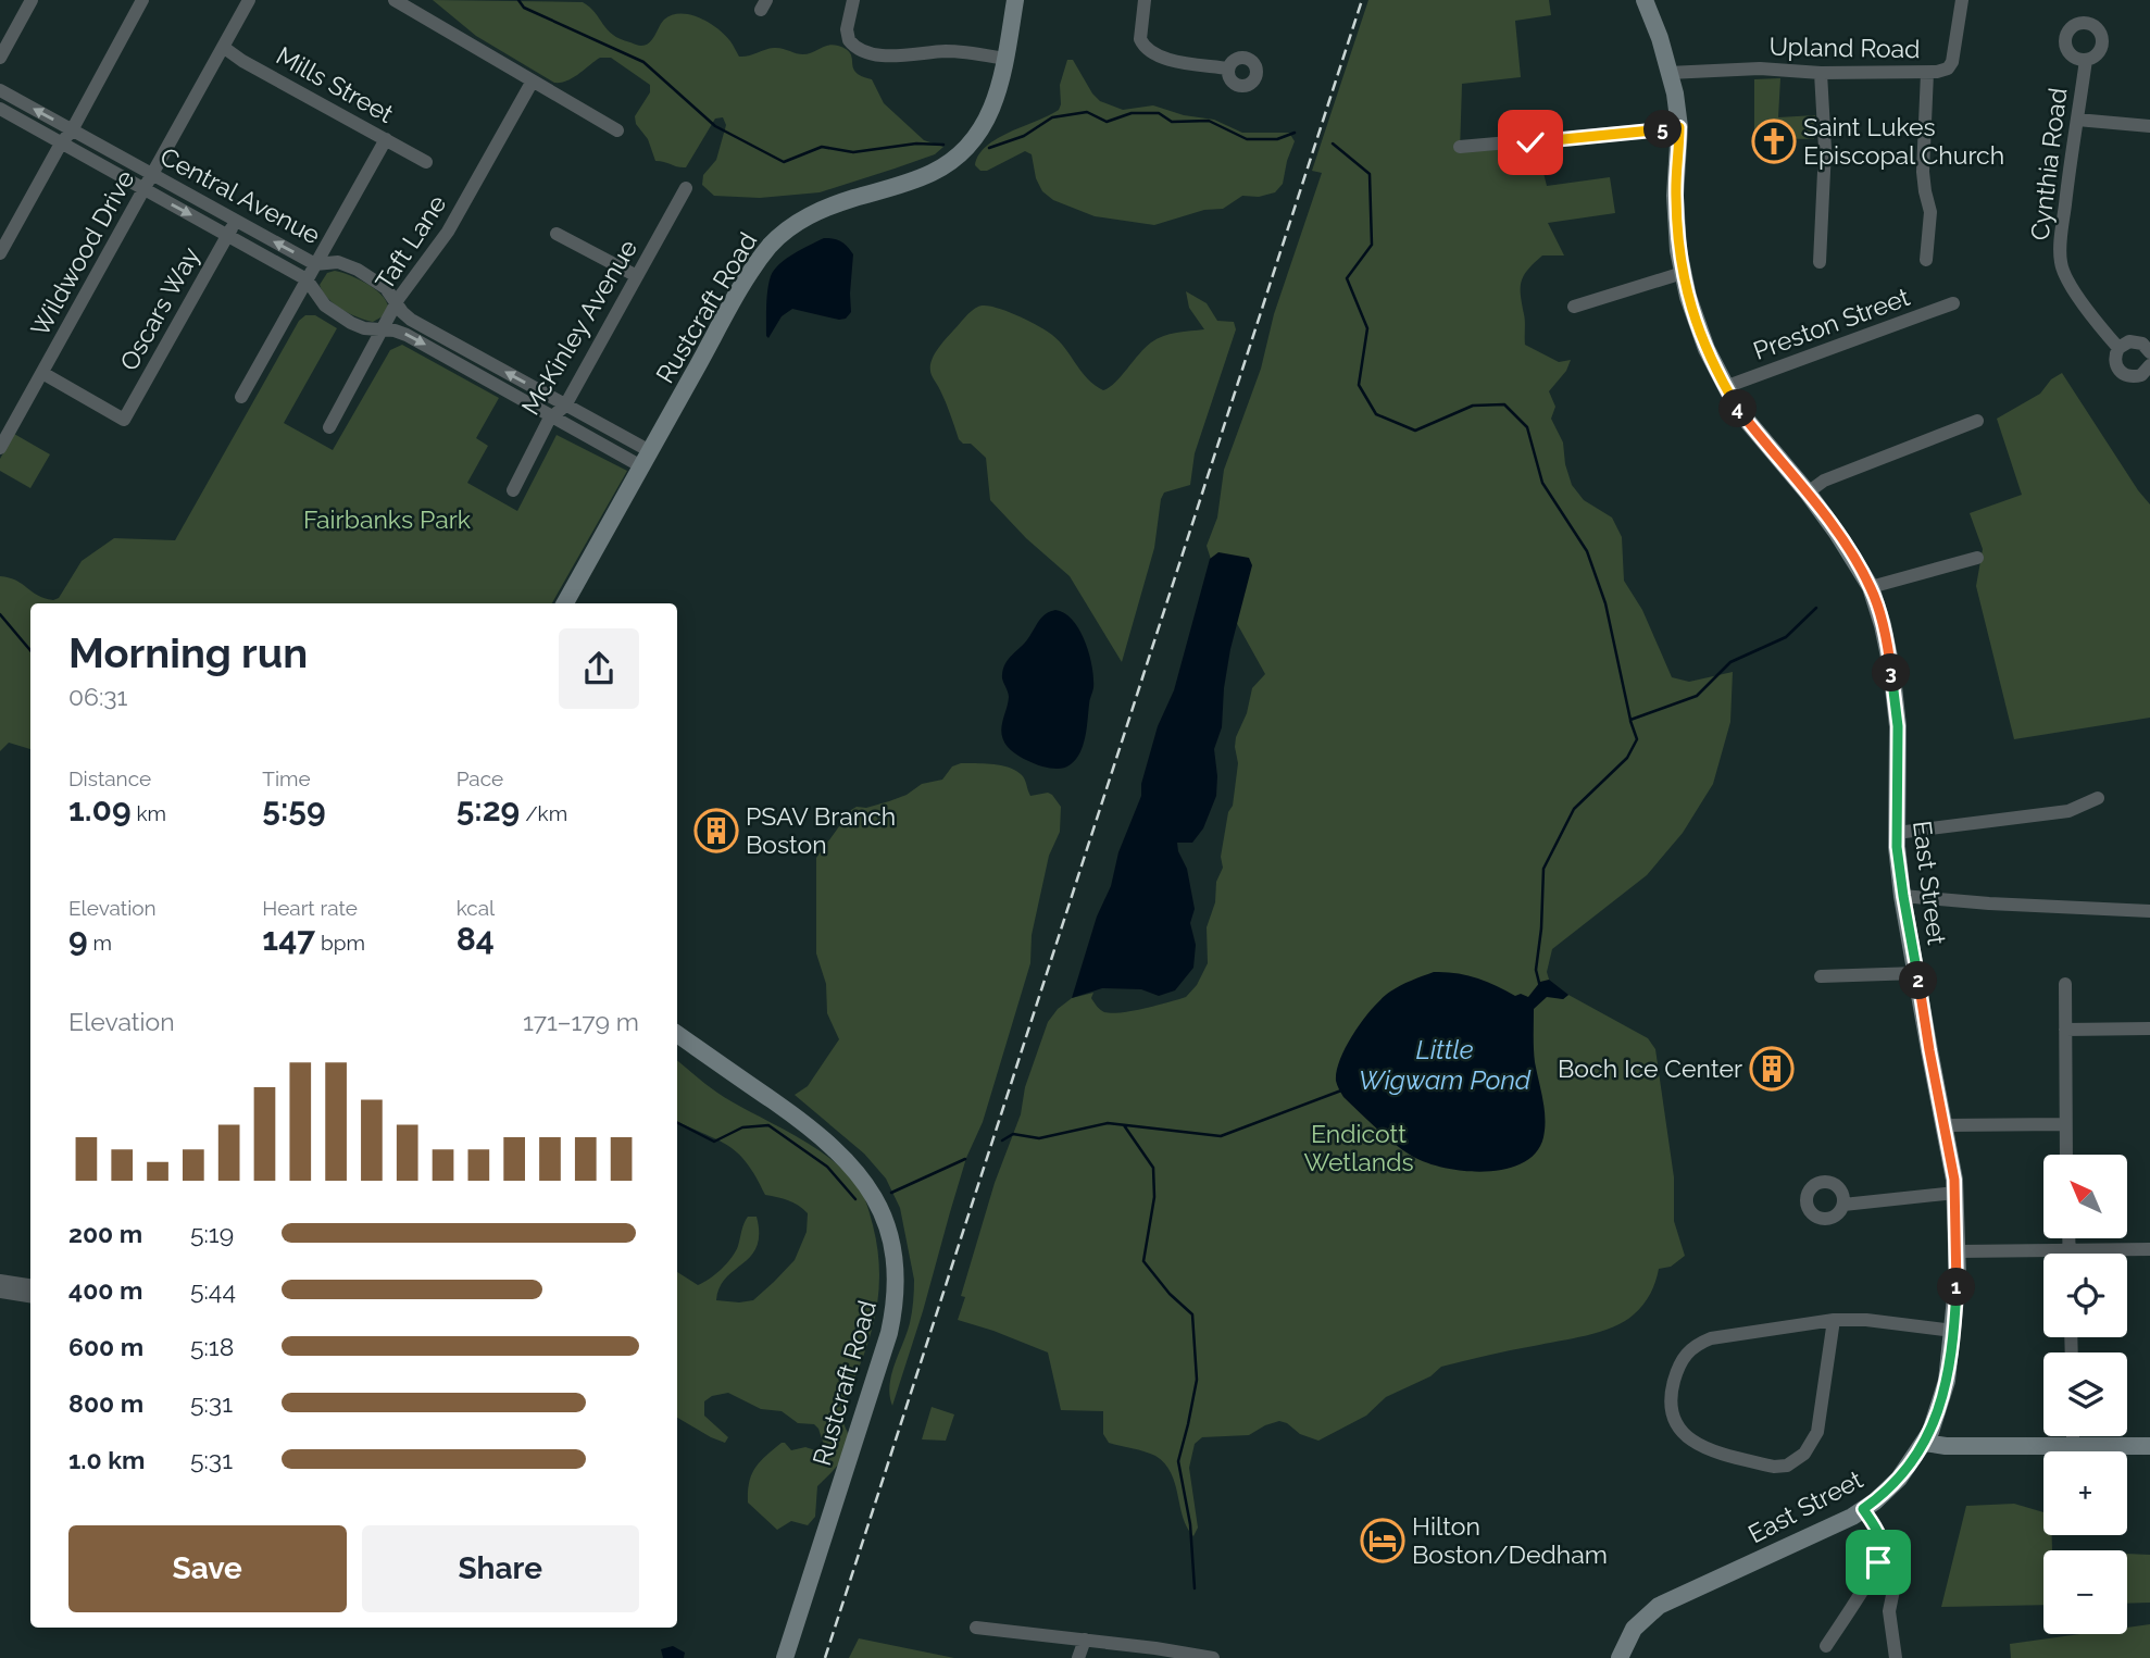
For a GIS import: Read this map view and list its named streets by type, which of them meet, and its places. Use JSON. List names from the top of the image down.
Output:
{
  "streets": {
    "main road": ["Rustcraft Road", "East Street"],
    "street": [
      "Upland Road",
      "Mills Street",
      "Cynthia Road",
      "Central Avenue",
      "Taft Lane",
      "Wildwood Drive",
      "Oscars Way",
      "Preston Street",
      "McKinley Avenue"
    ]
  },
  "crossings": [
    ["Upland Road", "East Street"],
    ["Mills Street", "Wildwood Drive"],
    ["Central Avenue", "Taft Lane"],
    ["Central Avenue", "Wildwood Drive"],
    ["Central Avenue", "Rustcraft Road"],
    ["Central Avenue", "Oscars Way"],
    ["Central Avenue", "McKinley Avenue"],
    ["Wildwood Drive", "Oscars Way"],
    ["Preston Street", "East Street"]
  ],
  "water": ["Little Wigwam Pond"],
  "parks": ["Fairbanks Park", "Endicott Wetlands"],
  "places": {
    "church": ["Saint Lukes Episcopal Church"],
    "building": ["PSAV Branch Boston", "Boch Ice Center"],
    "hotel": ["Hilton Boston/Dedham"]
  },
  "north": "top left",
  "page": {
    "pins": [
      "5",
      "4",
      "3",
      "2",
      "1"
    ],
    "heading": ["Morning run", "06:31"],
    "stats": [
      ["Distance", "1.09 km"],
      ["Time", "5:59"],
      ["Pace", "5:29 /km"],
      ["Elevation", "9 m"],
      ["Heart rate", "147 bpm"],
      ["kcal", "84"]
    ],
    "chart": ["Elevation", "171–179 m"],
    "map_buttons": ["+", "−"],
    "list": [
      {
        "name": "200 m",
        "note": "5:19"
      },
      {
        "name": "400 m",
        "note": "5:44"
      },
      {
        "name": "600 m",
        "note": "5:18"
      },
      {
        "name": "800 m",
        "note": "5:31"
      },
      {
        "name": "1.0 km",
        "note": "5:31"
      }
    ],
    "buttons": ["Save", "Share"]
  }
}
